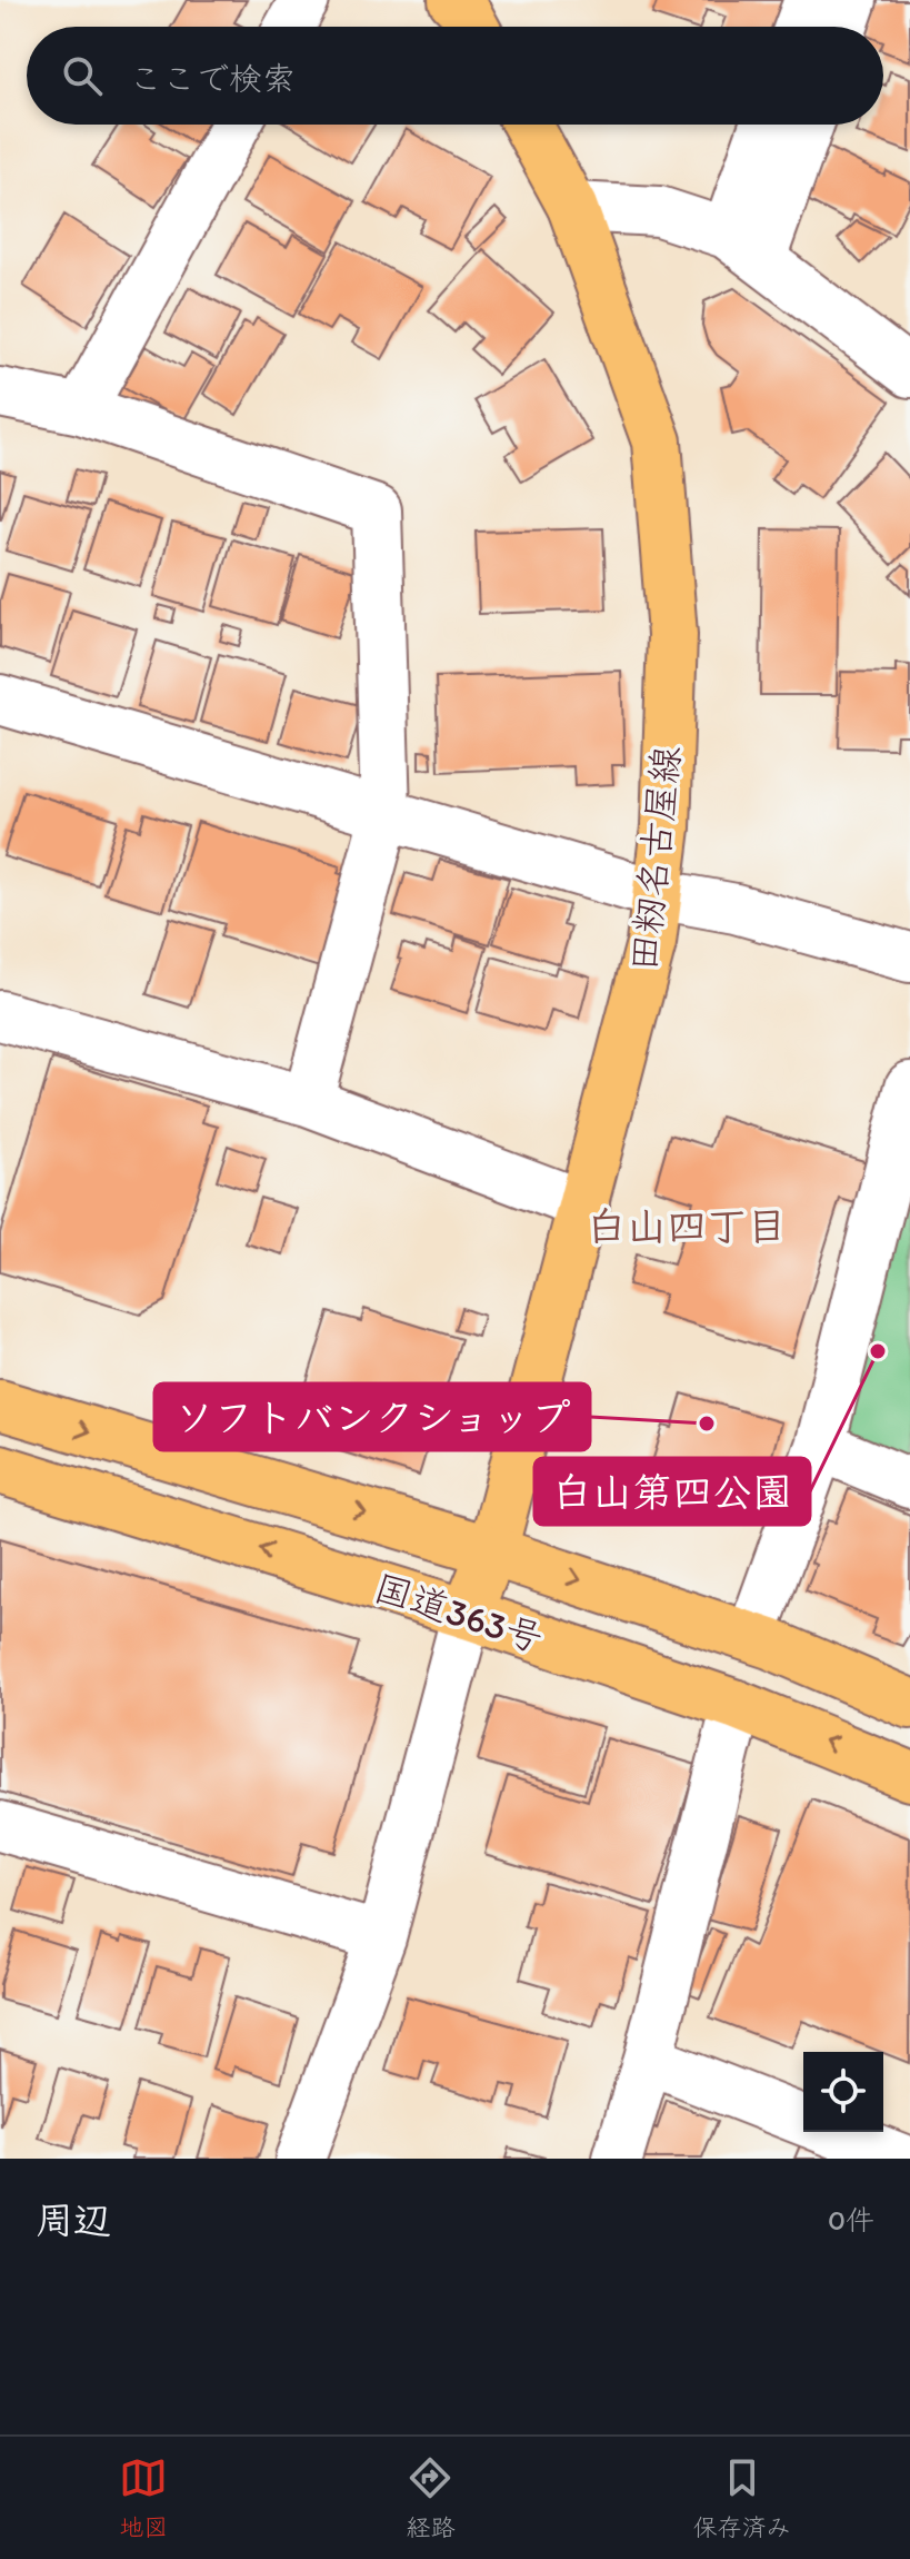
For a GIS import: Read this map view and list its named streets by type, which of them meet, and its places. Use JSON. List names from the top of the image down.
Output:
{
  "streets": {
    "main road": ["田籾名古屋線", "国道363号"]
  },
  "crossings": [
    ["田籾名古屋線", "国道363号"]
  ],
  "districts": ["白山四丁目"],
  "places": ["白山第四公園", "ソフトバンクショップ"],
  "page": {
    "search": "ここで検索",
    "heading": ["周辺", "0件"],
    "nav": ["地図", "経路", "保存済み"]
  }
}
